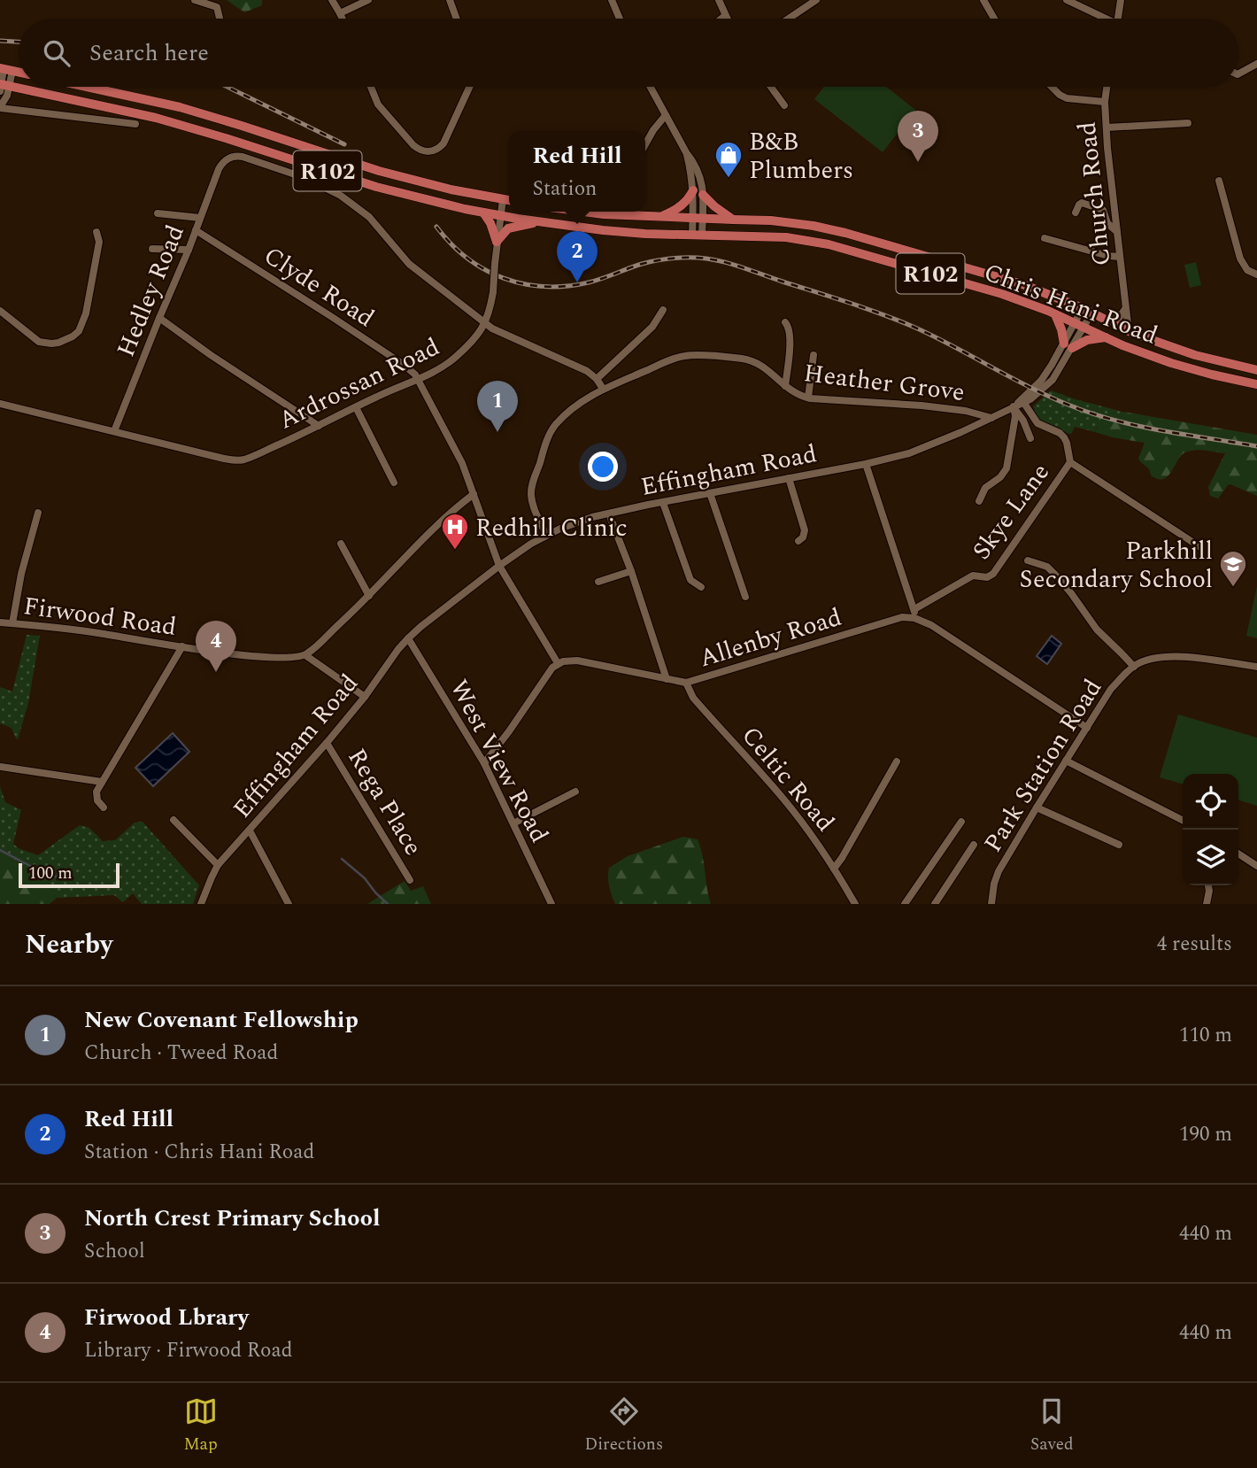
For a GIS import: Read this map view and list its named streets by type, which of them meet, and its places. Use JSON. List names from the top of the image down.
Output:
{
  "streets": {
    "main road": ["R102", "Chris Hani Road"],
    "street": [
      "Church Road",
      "Clyde Road",
      "Hedley Road",
      "Heather Grove",
      "Ardrossan Road",
      "Effingham Road",
      "Skye Lane",
      "Firwood Road",
      "Allenby Road",
      "West View Road",
      "Park Station Road",
      "Celtic Road",
      "Rega Place"
    ]
  },
  "crossings": [
    ["R102", "Ardrossan Road"],
    ["Church Road", "Chris Hani Road"],
    ["Clyde Road", "Hedley Road"],
    ["Clyde Road", "Ardrossan Road"],
    ["Hedley Road", "Ardrossan Road"],
    ["Chris Hani Road", "Ardrossan Road"],
    ["Chris Hani Road", "Effingham Road"],
    ["Heather Grove", "Effingham Road"],
    ["Effingham Road", "West View Road"],
    ["Effingham Road", "Rega Place"],
    ["Allenby Road", "Celtic Road"]
  ],
  "places": {
    "shop": ["B&B Plumbers"],
    "hospital": ["Redhill Clinic"],
    "school or university": ["Parkhill Secondary School"]
  },
  "scale_bar": "100 m",
  "page": {
    "search": "Search here",
    "pins": [
      "3",
      "2",
      "1",
      "4"
    ],
    "popup": ["Red Hill", "Station"],
    "scale": "100 m",
    "heading": ["Nearby", "4 results"],
    "list": [
      {
        "mark": "1",
        "name": "New Covenant Fellowship",
        "note": "Church · Tweed Road",
        "value": "110 m"
      },
      {
        "mark": "2",
        "name": "Red Hill",
        "note": "Station · Chris Hani Road",
        "value": "190 m"
      },
      {
        "mark": "3",
        "name": "North Crest Primary School",
        "note": "School",
        "value": "440 m"
      },
      {
        "mark": "4",
        "name": "Firwood Lbrary",
        "note": "Library · Firwood Road",
        "value": "440 m"
      }
    ],
    "nav": ["Map", "Directions", "Saved"]
  }
}
